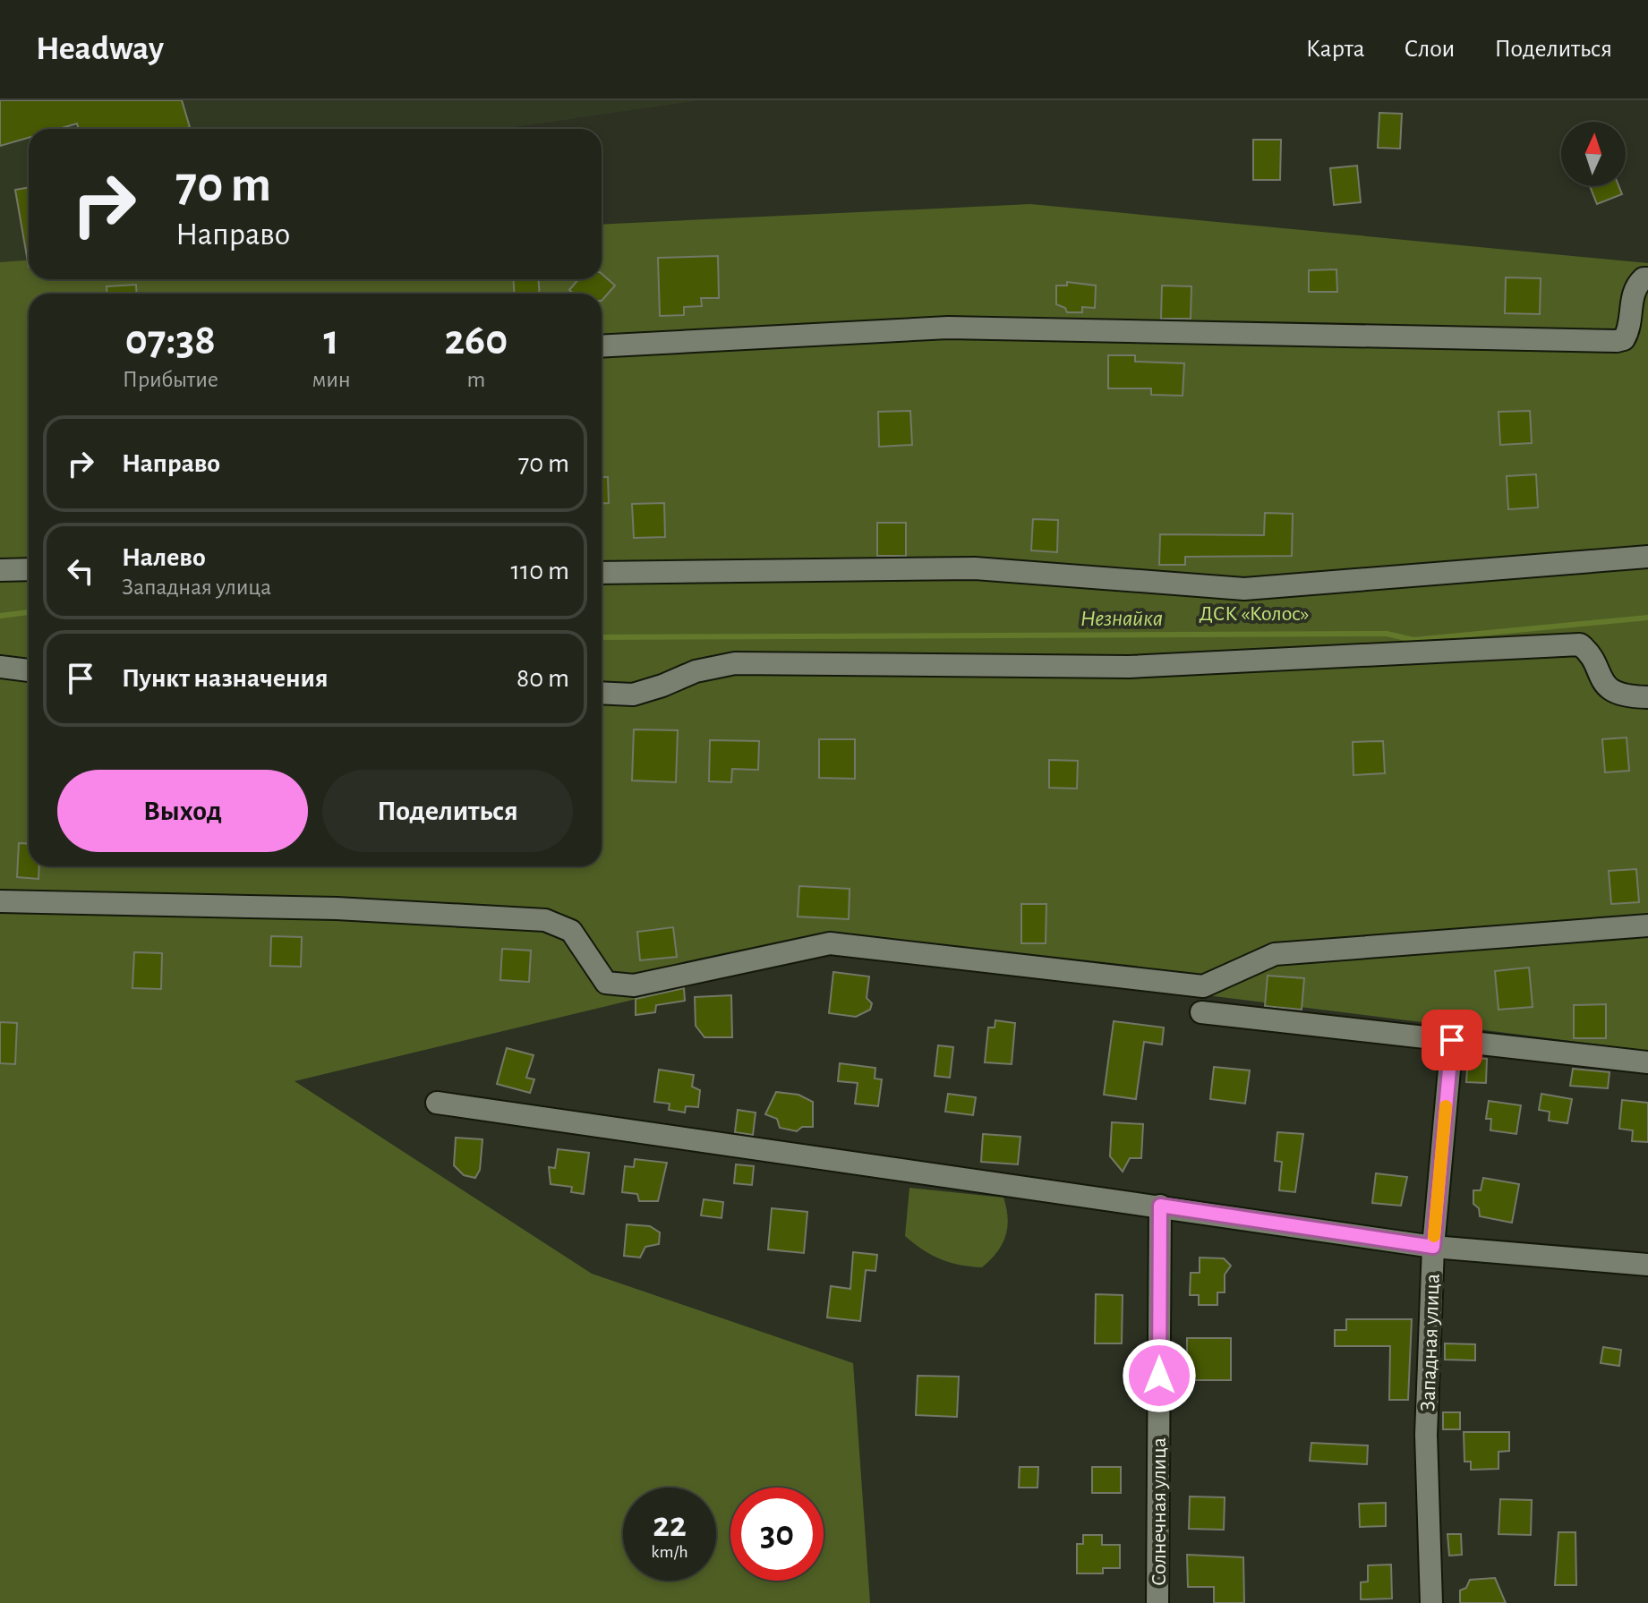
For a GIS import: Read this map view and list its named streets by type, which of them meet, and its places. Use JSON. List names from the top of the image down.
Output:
{
  "streets": {
    "street": ["Западная улица", "Солнечная улица"]
  },
  "water": ["Незнайка"],
  "parks": ["ДСК «Колос»"],
  "north": "top",
  "page": {
    "header": "Headway",
    "nav": ["Карта", "Слои", "Поделиться"],
    "turn": ["70 m", "Направо"],
    "eta": [
      "07:38",
      "Прибытие",
      "1",
      "мин",
      "260",
      "m"
    ],
    "list": [
      {
        "name": "Направо",
        "value": "70 m"
      },
      {
        "name": "Налево",
        "note": "Западная улица",
        "value": "110 m"
      },
      {
        "name": "Пункт назначения",
        "value": "80 m"
      }
    ],
    "buttons": ["Выход", "Поделиться"],
    "speed": "22 km/h",
    "limit": "30"
  }
}
